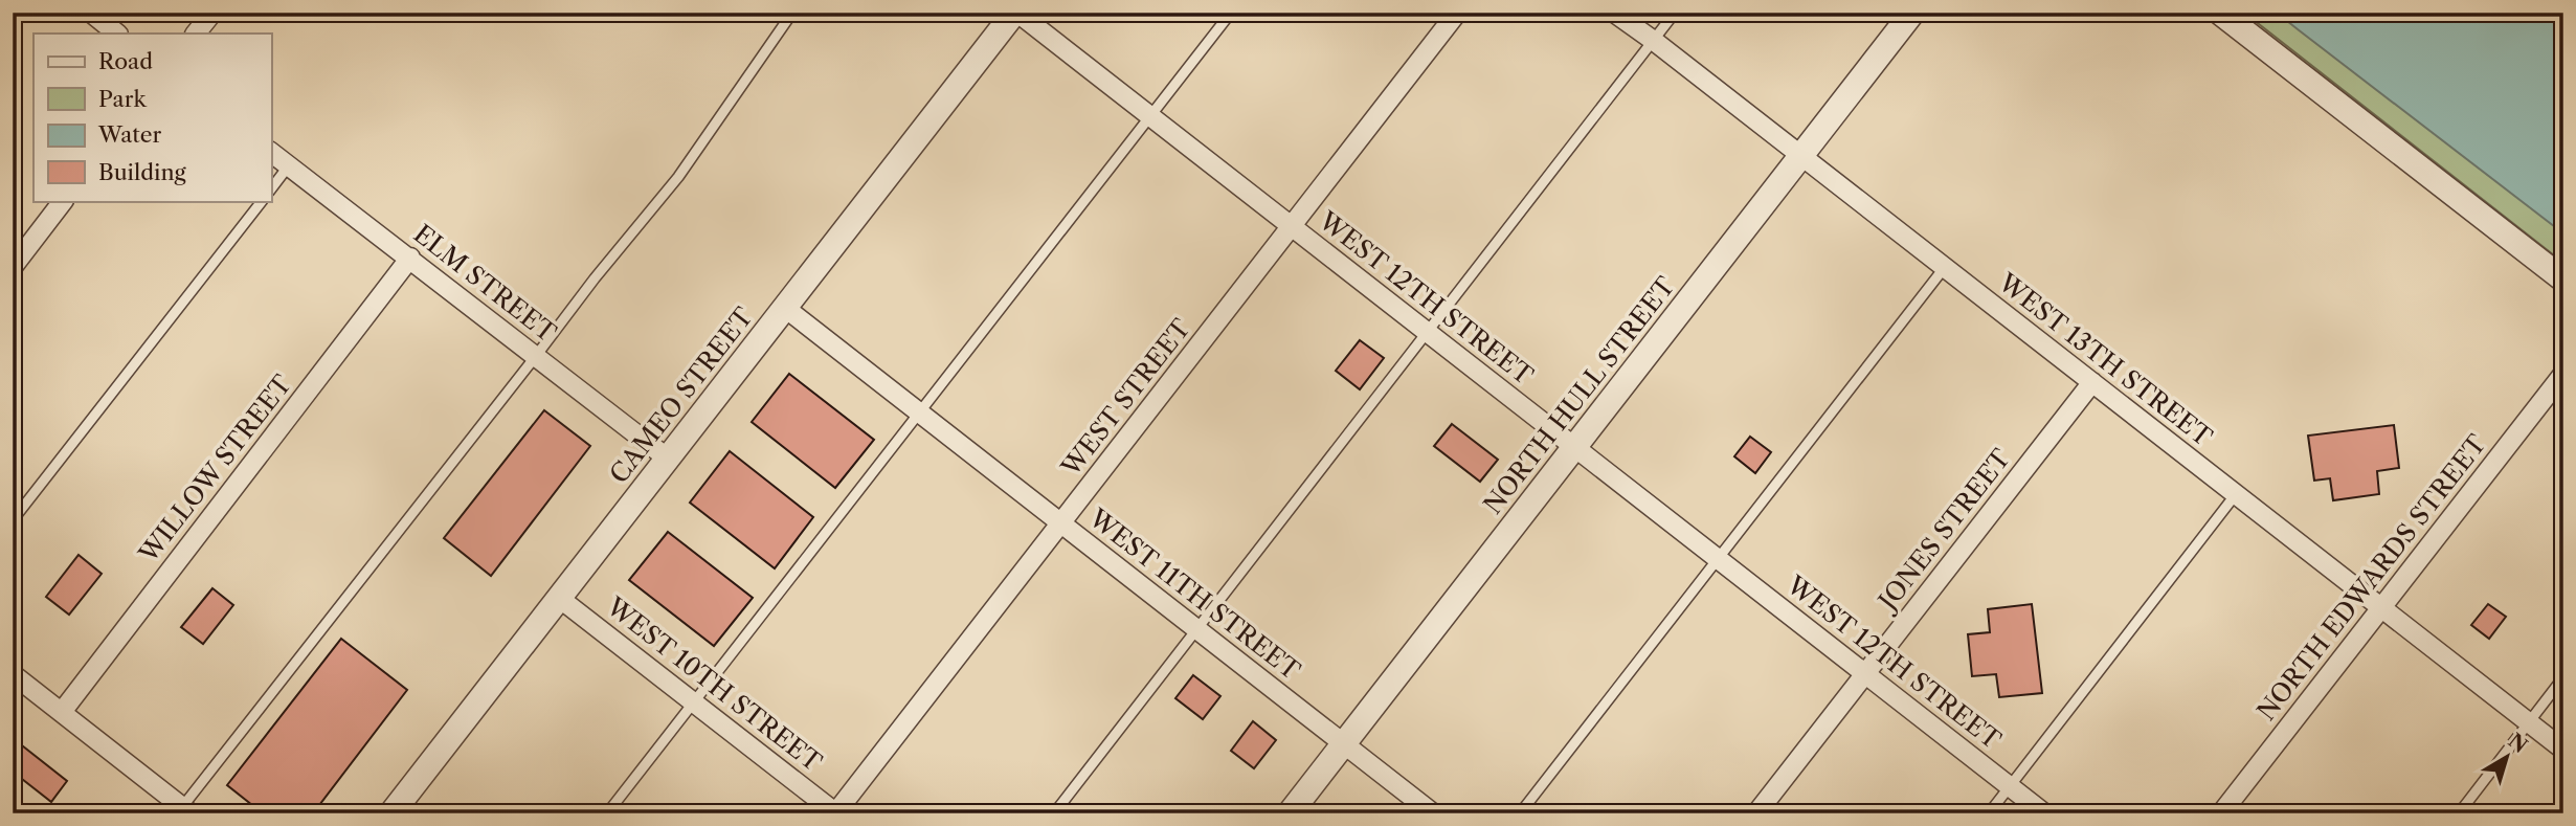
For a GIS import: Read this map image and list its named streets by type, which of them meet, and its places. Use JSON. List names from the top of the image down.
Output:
{
  "streets": {
    "street": [
      "ELM STREET",
      "WEST 12TH STREET",
      "WEST 13TH STREET",
      "CAMEO STREET",
      "NORTH HULL STREET",
      "WEST STREET",
      "WILLOW STREET",
      "JONES STREET",
      "NORTH EDWARDS STREET",
      "WEST 11TH STREET",
      "WEST 10TH STREET"
    ]
  },
  "crossings": [
    ["ELM STREET", "CAMEO STREET"],
    ["ELM STREET", "WILLOW STREET"],
    ["WEST 12TH STREET", "CAMEO STREET"],
    ["WEST 12TH STREET", "NORTH HULL STREET"],
    ["WEST 12TH STREET", "WEST STREET"],
    ["WEST 12TH STREET", "JONES STREET"],
    ["WEST 13TH STREET", "NORTH HULL STREET"],
    ["WEST 13TH STREET", "JONES STREET"],
    ["WEST 13TH STREET", "NORTH EDWARDS STREET"],
    ["CAMEO STREET", "WEST 11TH STREET"],
    ["CAMEO STREET", "WEST 10TH STREET"],
    ["NORTH HULL STREET", "WEST 11TH STREET"],
    ["WEST STREET", "WEST 11TH STREET"],
    ["WEST STREET", "WEST 10TH STREET"]
  ],
  "legend": [
    "Road",
    "Park",
    "Water",
    "Building"
  ],
  "north": "top right"
}
